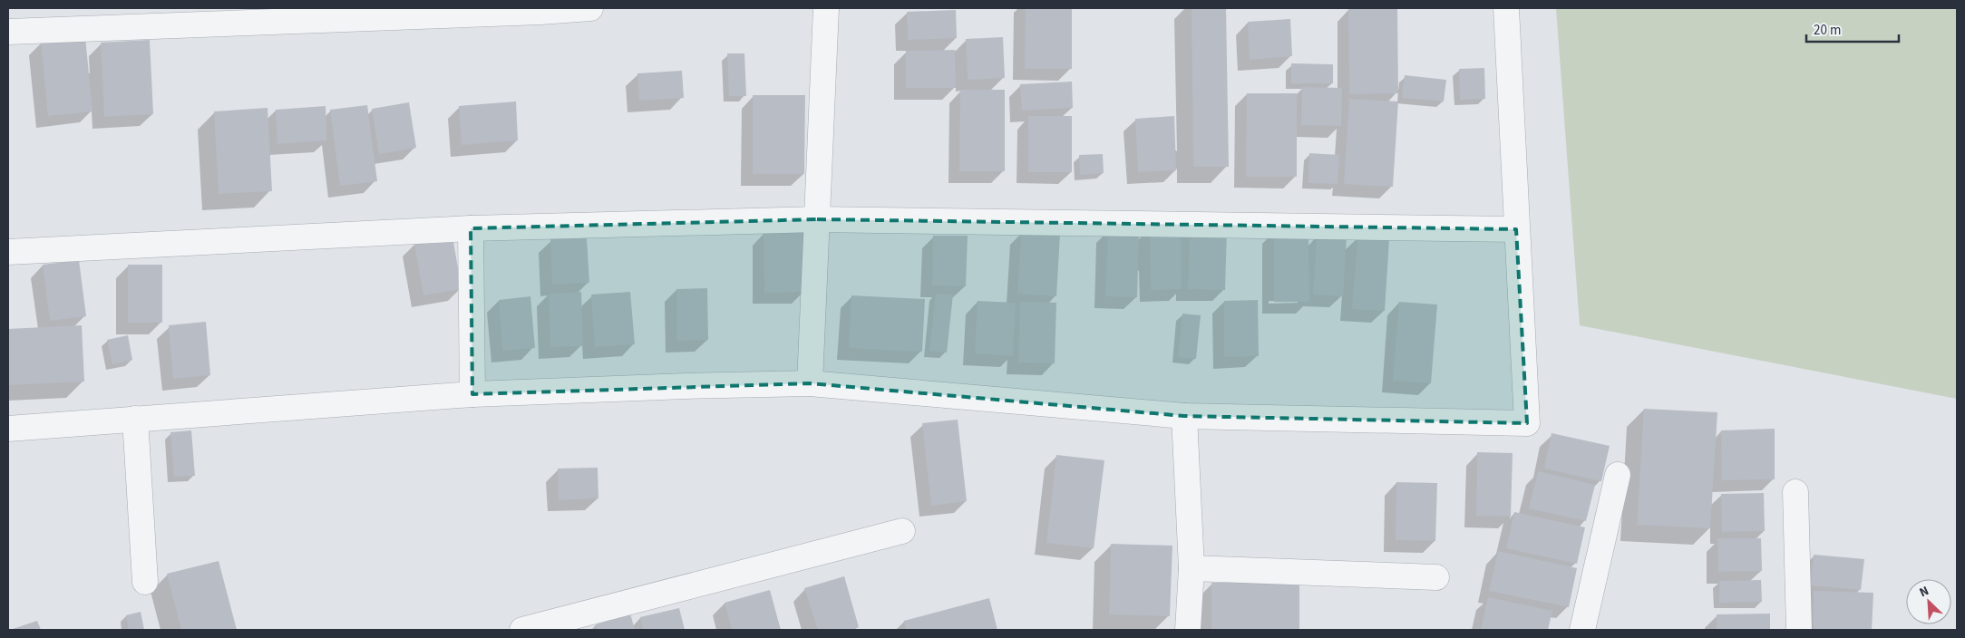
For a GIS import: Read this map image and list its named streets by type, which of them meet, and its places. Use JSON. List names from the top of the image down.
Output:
{
  "scale_bar": "20 m",
  "north": "top left"
}
